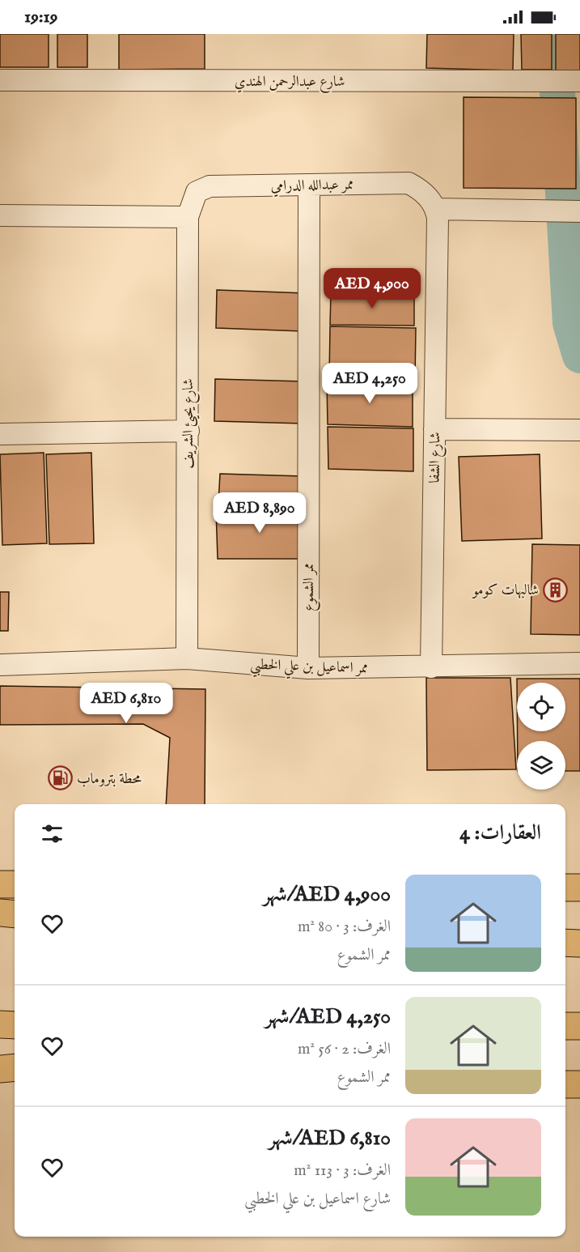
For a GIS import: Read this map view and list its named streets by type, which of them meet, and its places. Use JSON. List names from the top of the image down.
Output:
{
  "streets": {
    "street": [
      "شارع عبدالرحمن الهندي",
      "ممر عبدالله الدرامي",
      "شارع يحيئ الشريف",
      "شارع الشفا",
      "ممر الشموع",
      "ممر اسماعيل بن علي الخطبي"
    ]
  },
  "crossings": [
    ["ممر عبدالله الدرامي", "شارع يحيئ الشريف"],
    ["ممر عبدالله الدرامي", "شارع الشفا"],
    ["ممر عبدالله الدرامي", "ممر الشموع"],
    ["شارع يحيئ الشريف", "ممر اسماعيل بن علي الخطبي"],
    ["شارع الشفا", "ممر اسماعيل بن علي الخطبي"],
    ["ممر الشموع", "ممر اسماعيل بن علي الخطبي"]
  ],
  "places": {
    "building": ["شالبهات كومو"],
    "fuel station": ["محطة بتروماب"]
  },
  "page": {
    "status": "19:19",
    "price": [
      "AED 4,900",
      "AED 4,250",
      "AED 8,890",
      "AED 6,810"
    ],
    "heading": "العقارات: 4",
    "list": [
      {
        "name": "AED 4,900/شهر",
        "note": "الغرف: 3 · 80 m² · ممر الشموع"
      },
      {
        "name": "AED 4,250/شهر",
        "note": "الغرف: 2 · 56 m² · ممر الشموع"
      },
      {
        "name": "AED 6,810/شهر",
        "note": "الغرف: 3 · 113 m² · شارع اسماعيل بن علي الخطبي"
      }
    ]
  }
}
